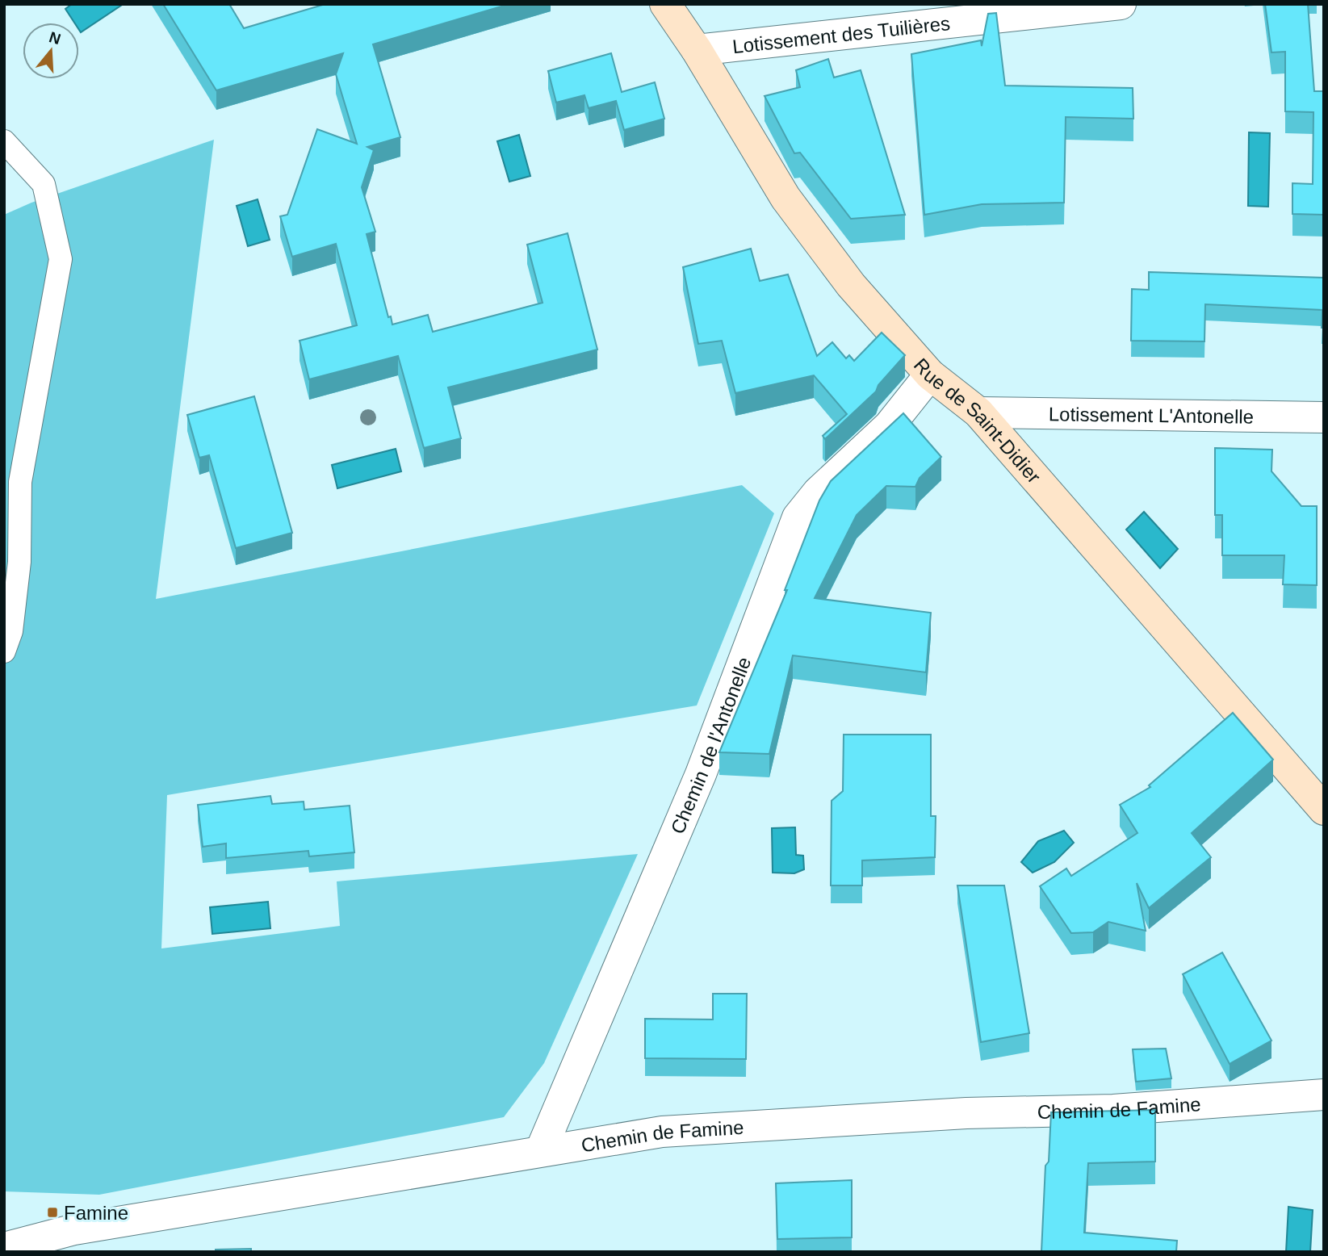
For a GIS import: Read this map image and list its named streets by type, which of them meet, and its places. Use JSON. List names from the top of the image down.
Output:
{
  "streets": {
    "street": [
      "Lotissement des Tuilières",
      "Lotissement L'Antonelle",
      "Rue de Saint-Didier",
      "Chemin de l'Antonelle",
      "Chemin de Famine"
    ]
  },
  "crossings": [
    ["Lotissement des Tuilières", "Rue de Saint-Didier"],
    ["Lotissement L'Antonelle", "Rue de Saint-Didier"],
    ["Rue de Saint-Didier", "Chemin de l'Antonelle"],
    ["Chemin de l'Antonelle", "Chemin de Famine"]
  ],
  "places": {
    "transit": ["Famine"]
  },
  "north": "top"
}
